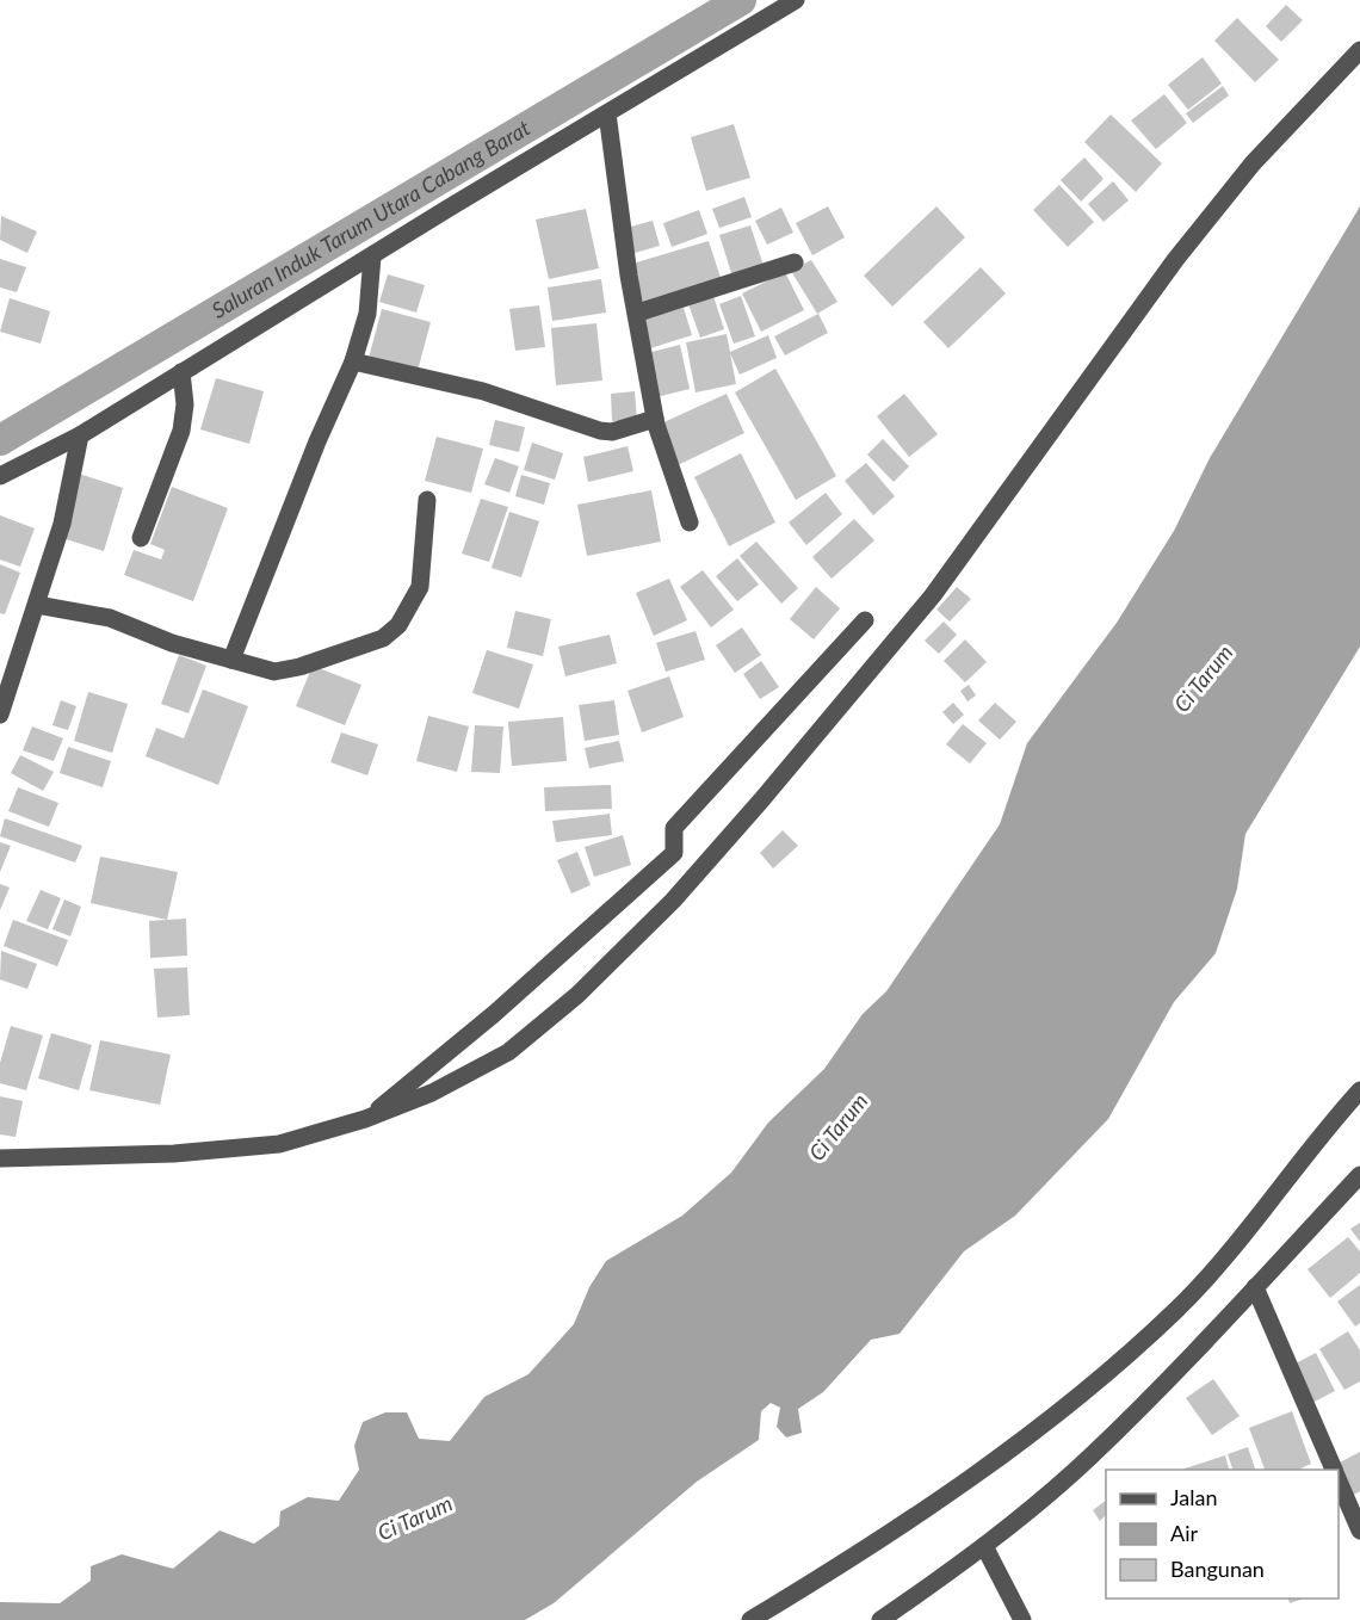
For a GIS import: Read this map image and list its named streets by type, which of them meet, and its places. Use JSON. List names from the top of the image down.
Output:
{
  "water": ["Saluran Induk Tarum Utara Cabang Barat", "Ci Tarum"],
  "legend": ["Jalan", "Air", "Bangunan"]
}
